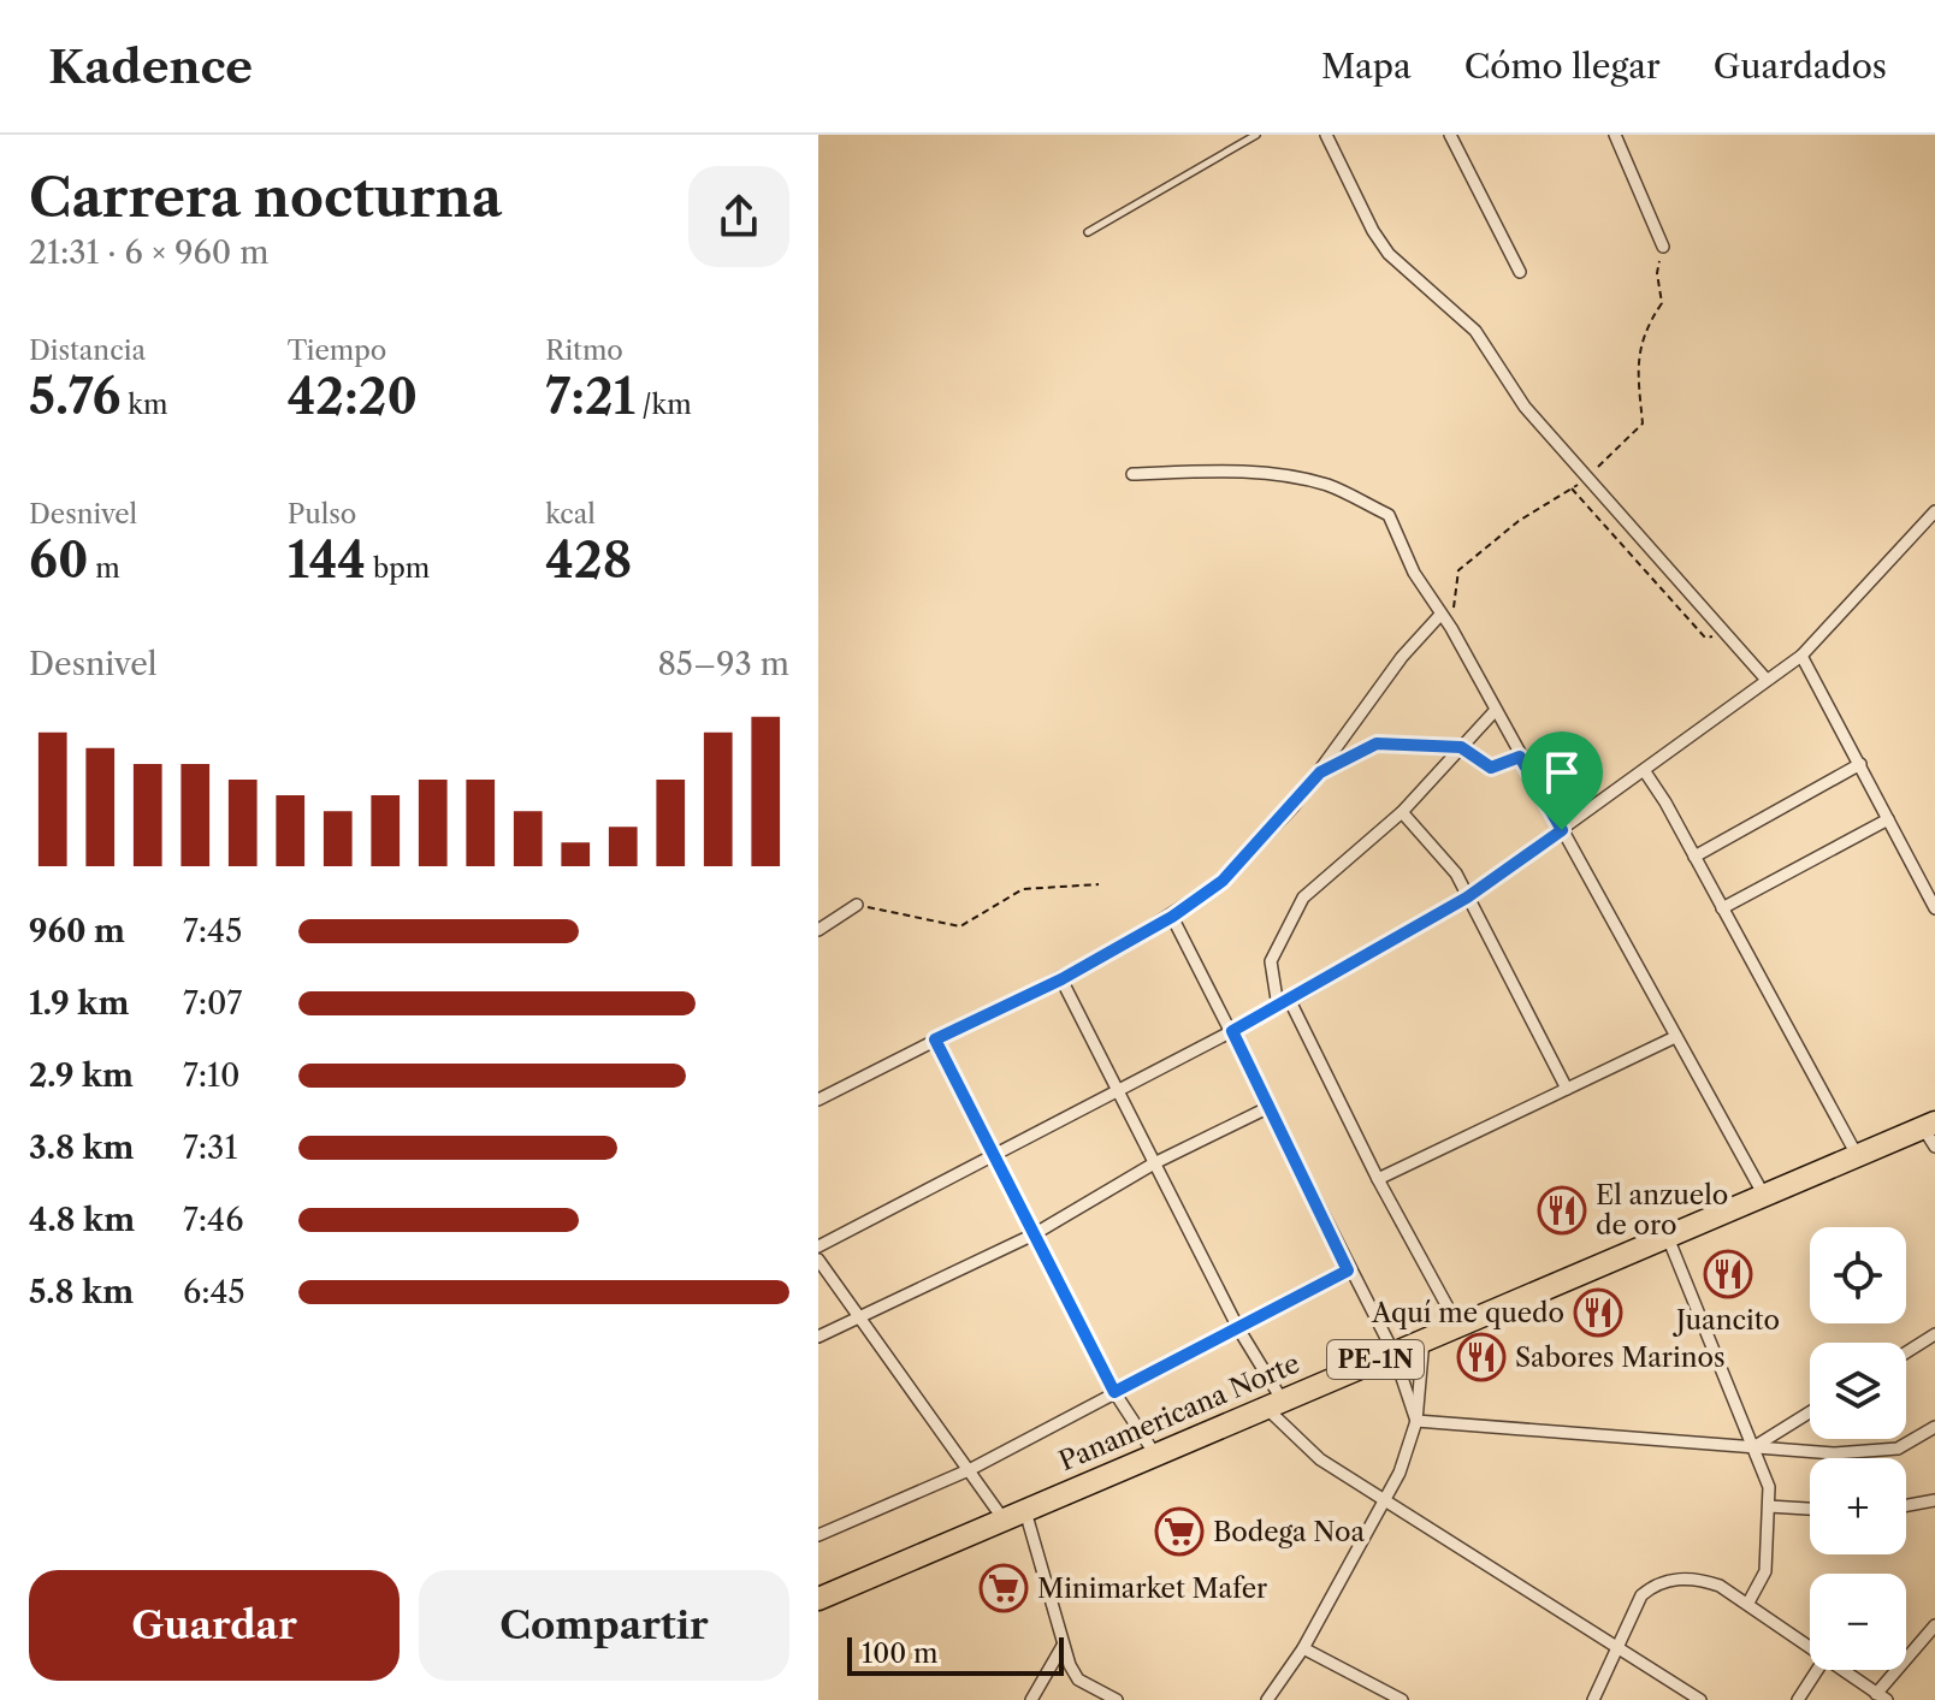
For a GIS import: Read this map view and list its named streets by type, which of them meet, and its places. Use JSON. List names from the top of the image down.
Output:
{
  "streets": {
    "highway": ["PE-1N", "Panamericana Norte"]
  },
  "places": {
    "restaurant": [
      "El anzuelo de oro",
      "Juancito",
      "Aquí me quedo",
      "Sabores Marinos"
    ],
    "supermarket": ["Bodega Noa", "Minimarket Mafer"]
  },
  "scale_bar": "100 m",
  "page": {
    "header": "Kadence",
    "nav": ["Mapa", "Cómo llegar", "Guardados"],
    "heading": ["Carrera nocturna", "21:31 · 6 × 960 m"],
    "stats": [
      ["Distancia", "5.76 km"],
      ["Tiempo", "42:20"],
      ["Ritmo", "7:21 /km"],
      ["Desnivel", "60 m"],
      ["Pulso", "144 bpm"],
      ["kcal", "428"]
    ],
    "chart": ["Desnivel", "85–93 m"],
    "list": [
      {
        "name": "960 m",
        "note": "7:45"
      },
      {
        "name": "1.9 km",
        "note": "7:07"
      },
      {
        "name": "2.9 km",
        "note": "7:10"
      },
      {
        "name": "3.8 km",
        "note": "7:31"
      },
      {
        "name": "4.8 km",
        "note": "7:46"
      },
      {
        "name": "5.8 km",
        "note": "6:45"
      }
    ],
    "map_buttons": ["+", "−"],
    "buttons": ["Guardar", "Compartir"],
    "scale": "100 m"
  }
}
